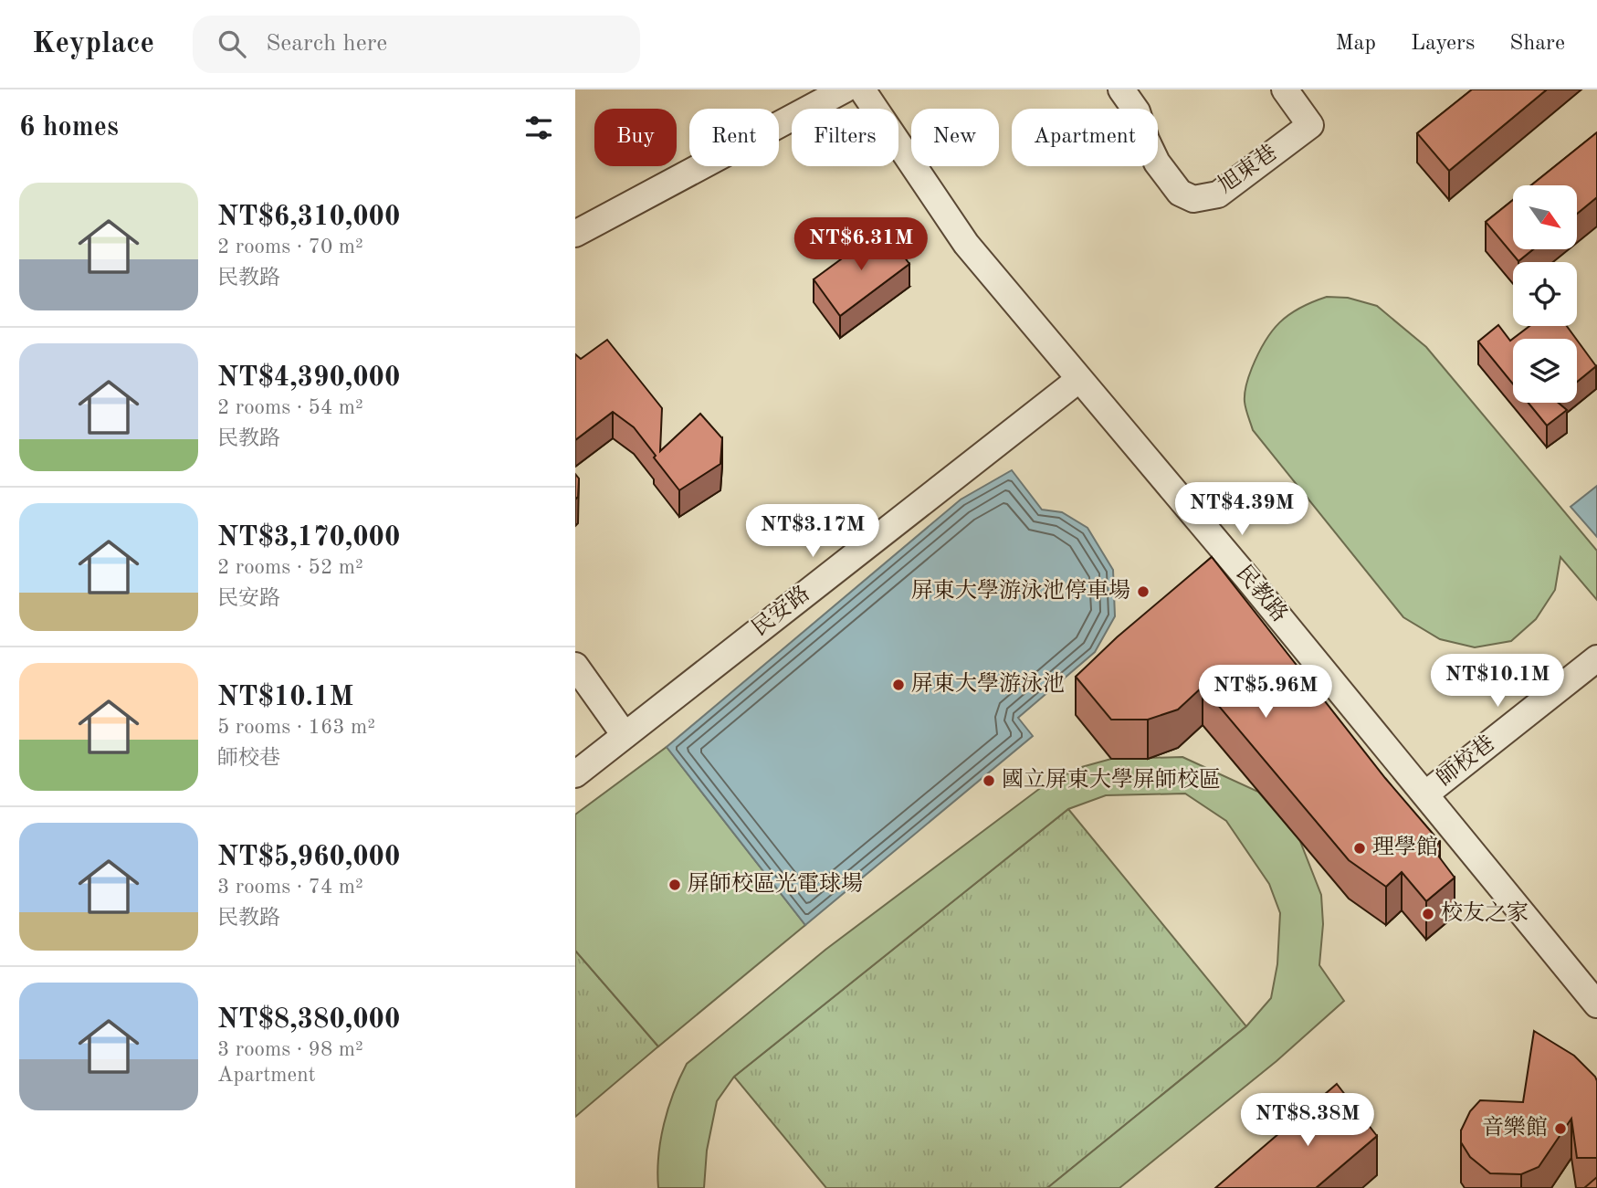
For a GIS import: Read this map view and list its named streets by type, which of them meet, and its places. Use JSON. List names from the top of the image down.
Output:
{
  "streets": {
    "street": [
      "旭東巷",
      "民教路",
      "民安路",
      "師校巷"
    ]
  },
  "crossings": [
    ["民教路", "民安路"],
    ["民教路", "師校巷"]
  ],
  "places": [
    "屏東大學游泳池停車場",
    "屏東大學游泳池",
    "國立屏東大學屏師校區",
    "理學館",
    "屏師校區光電球場",
    "校友之家",
    "音樂館"
  ],
  "north": "bottom right",
  "page": {
    "header": "Keyplace",
    "search": "Search here",
    "nav": ["Map", "Layers", "Share"],
    "heading": "6 homes",
    "chip": [
      "Buy",
      "Rent",
      "Filters",
      "New",
      "Apartment"
    ],
    "list": [
      {
        "name": "NT$6,310,000",
        "note": "2 rooms · 70 m² · 民教路"
      },
      {
        "name": "NT$4,390,000",
        "note": "2 rooms · 54 m² · 民教路"
      },
      {
        "name": "NT$3,170,000",
        "note": "2 rooms · 52 m² · 民安路"
      },
      {
        "name": "NT$10.1M",
        "note": "5 rooms · 163 m² · 師校巷"
      },
      {
        "name": "NT$5,960,000",
        "note": "3 rooms · 74 m² · 民教路"
      },
      {
        "name": "NT$8,380,000",
        "note": "3 rooms · 98 m² · Apartment"
      }
    ],
    "price": [
      "NT$6.31M",
      "NT$4.39M",
      "NT$3.17M",
      "NT$10.1M",
      "NT$5.96M",
      "NT$8.38M"
    ]
  }
}
